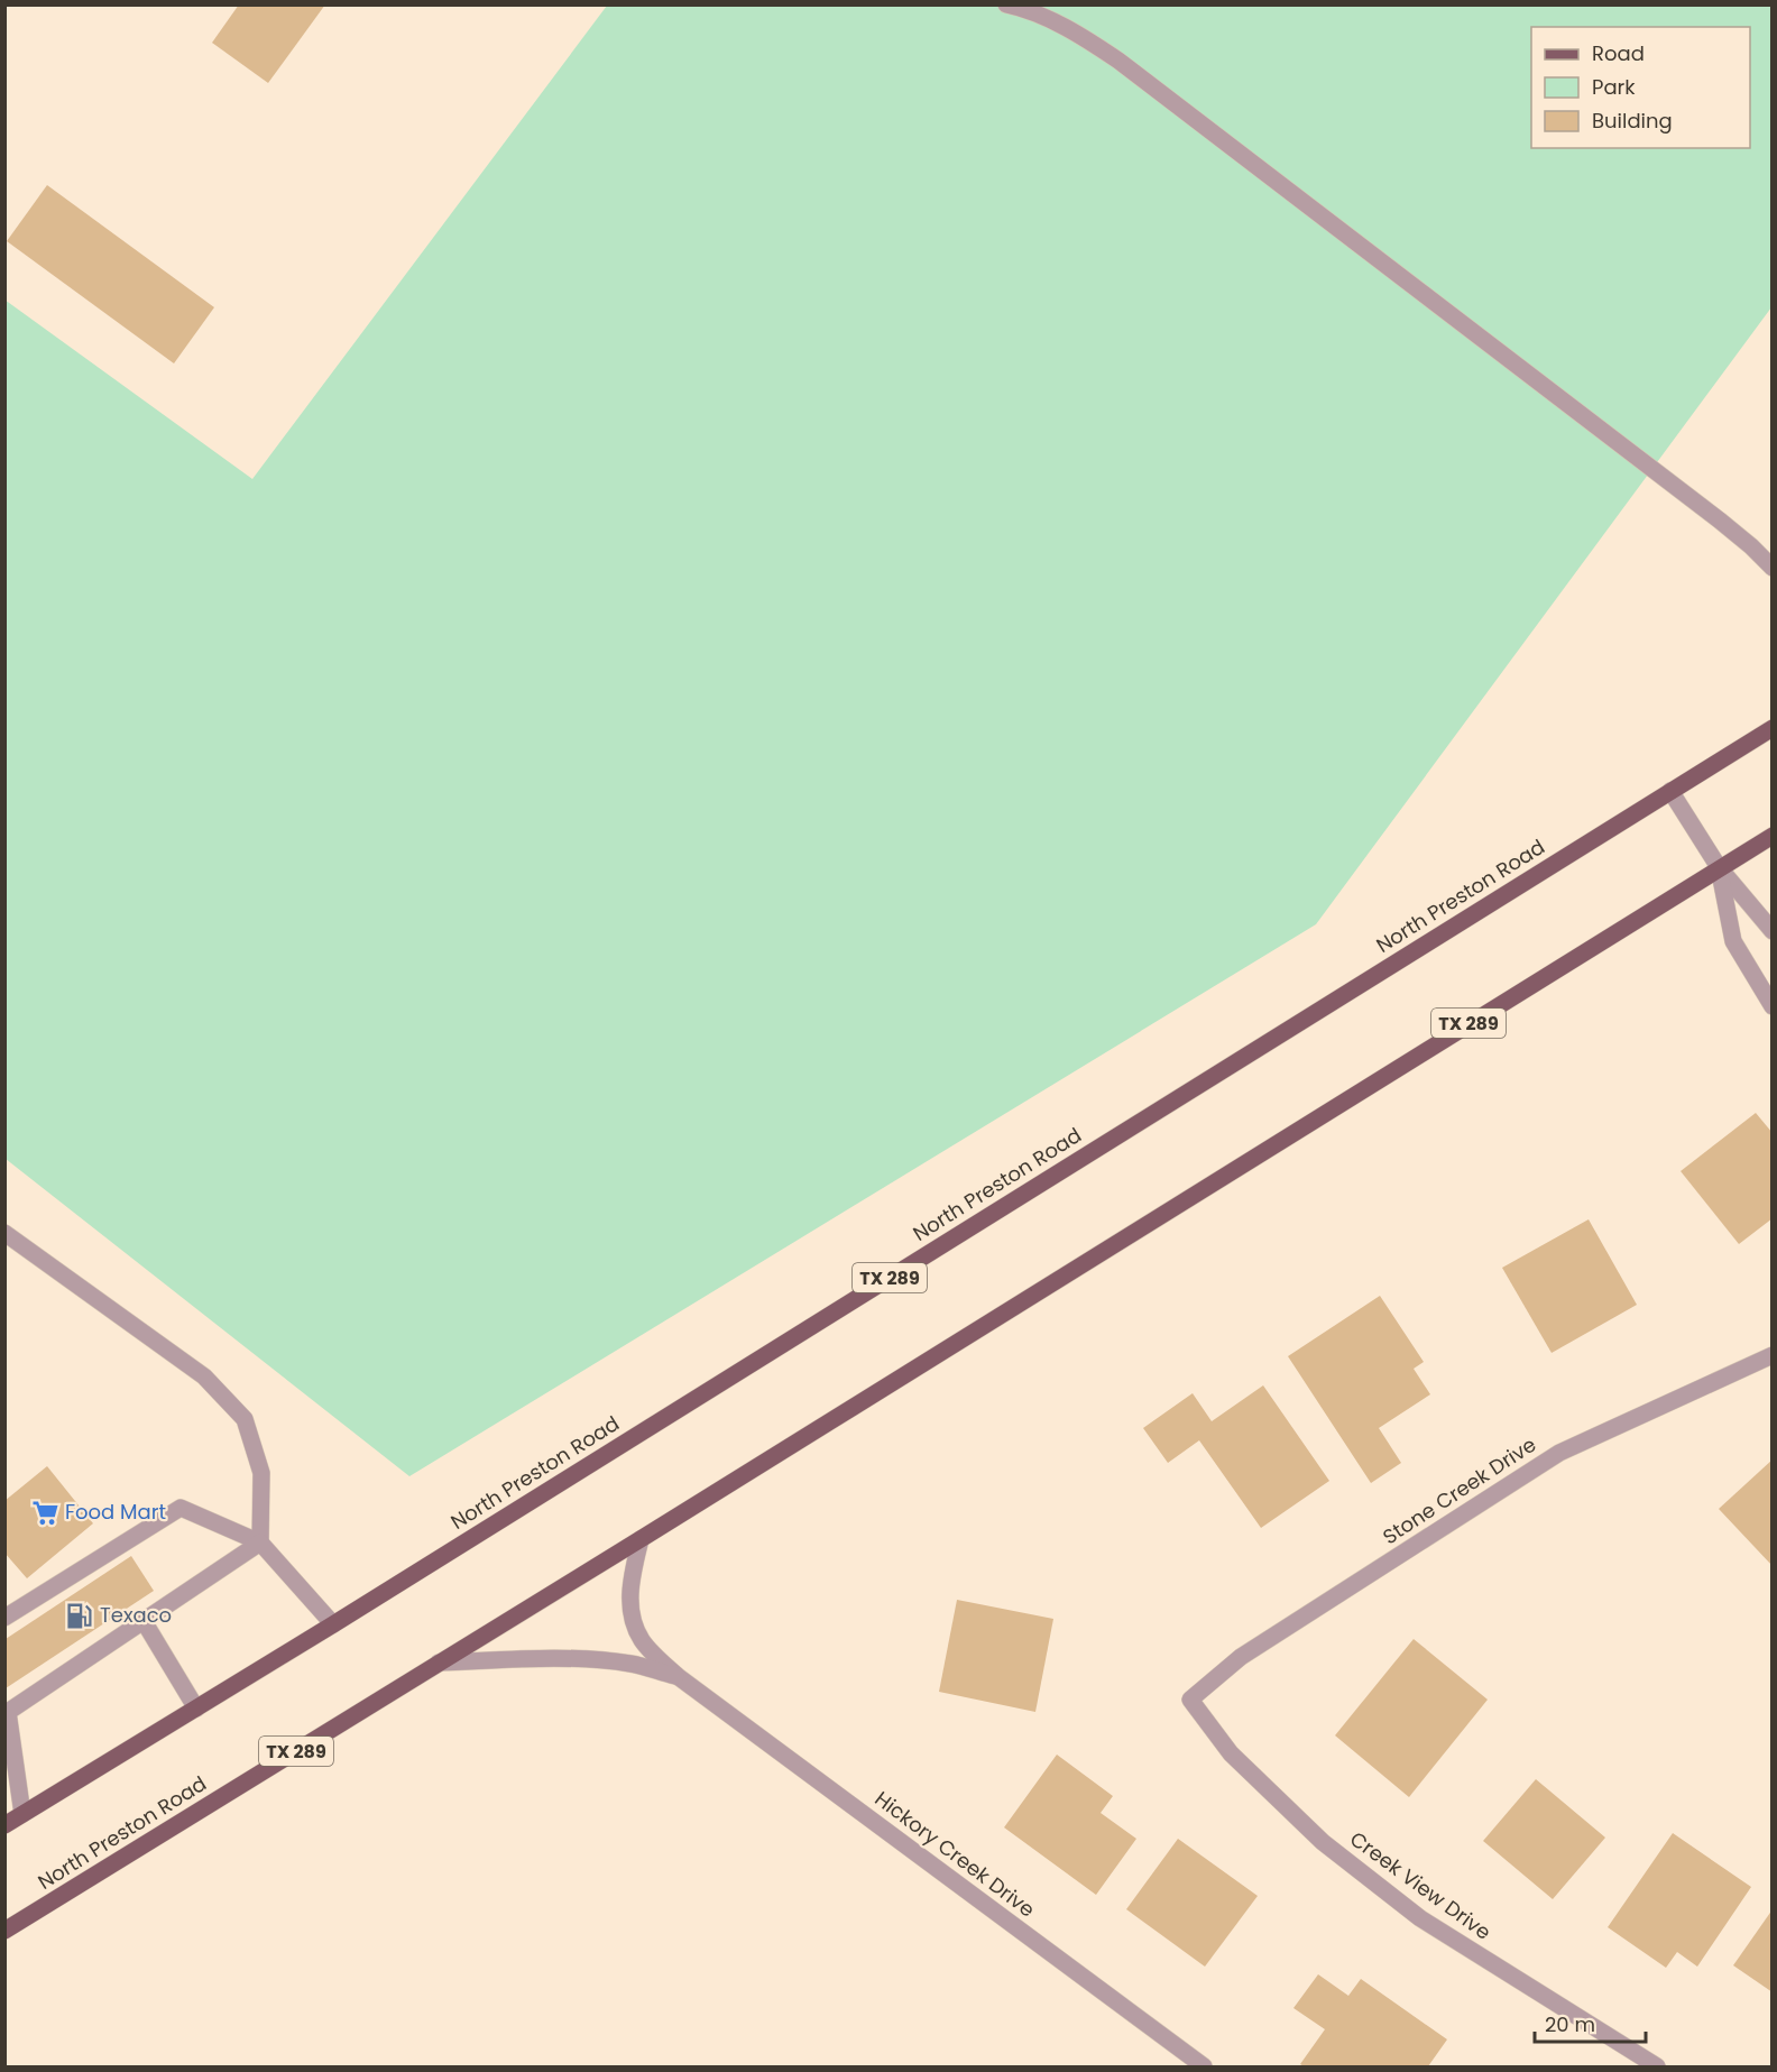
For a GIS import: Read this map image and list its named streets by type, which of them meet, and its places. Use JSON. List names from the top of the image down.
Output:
{
  "streets": {
    "main road": ["North Preston Road", "TX 289"],
    "street": ["Stone Creek Drive", "Hickory Creek Drive", "Creek View Drive"]
  },
  "crossings": [
    ["North Preston Road", "Hickory Creek Drive"],
    ["Stone Creek Drive", "Creek View Drive"]
  ],
  "places": {
    "supermarket": ["Food Mart"],
    "fuel station": ["Texaco"]
  },
  "legend": ["Road", "Park", "Building"],
  "scale_bar": "20 m"
}
